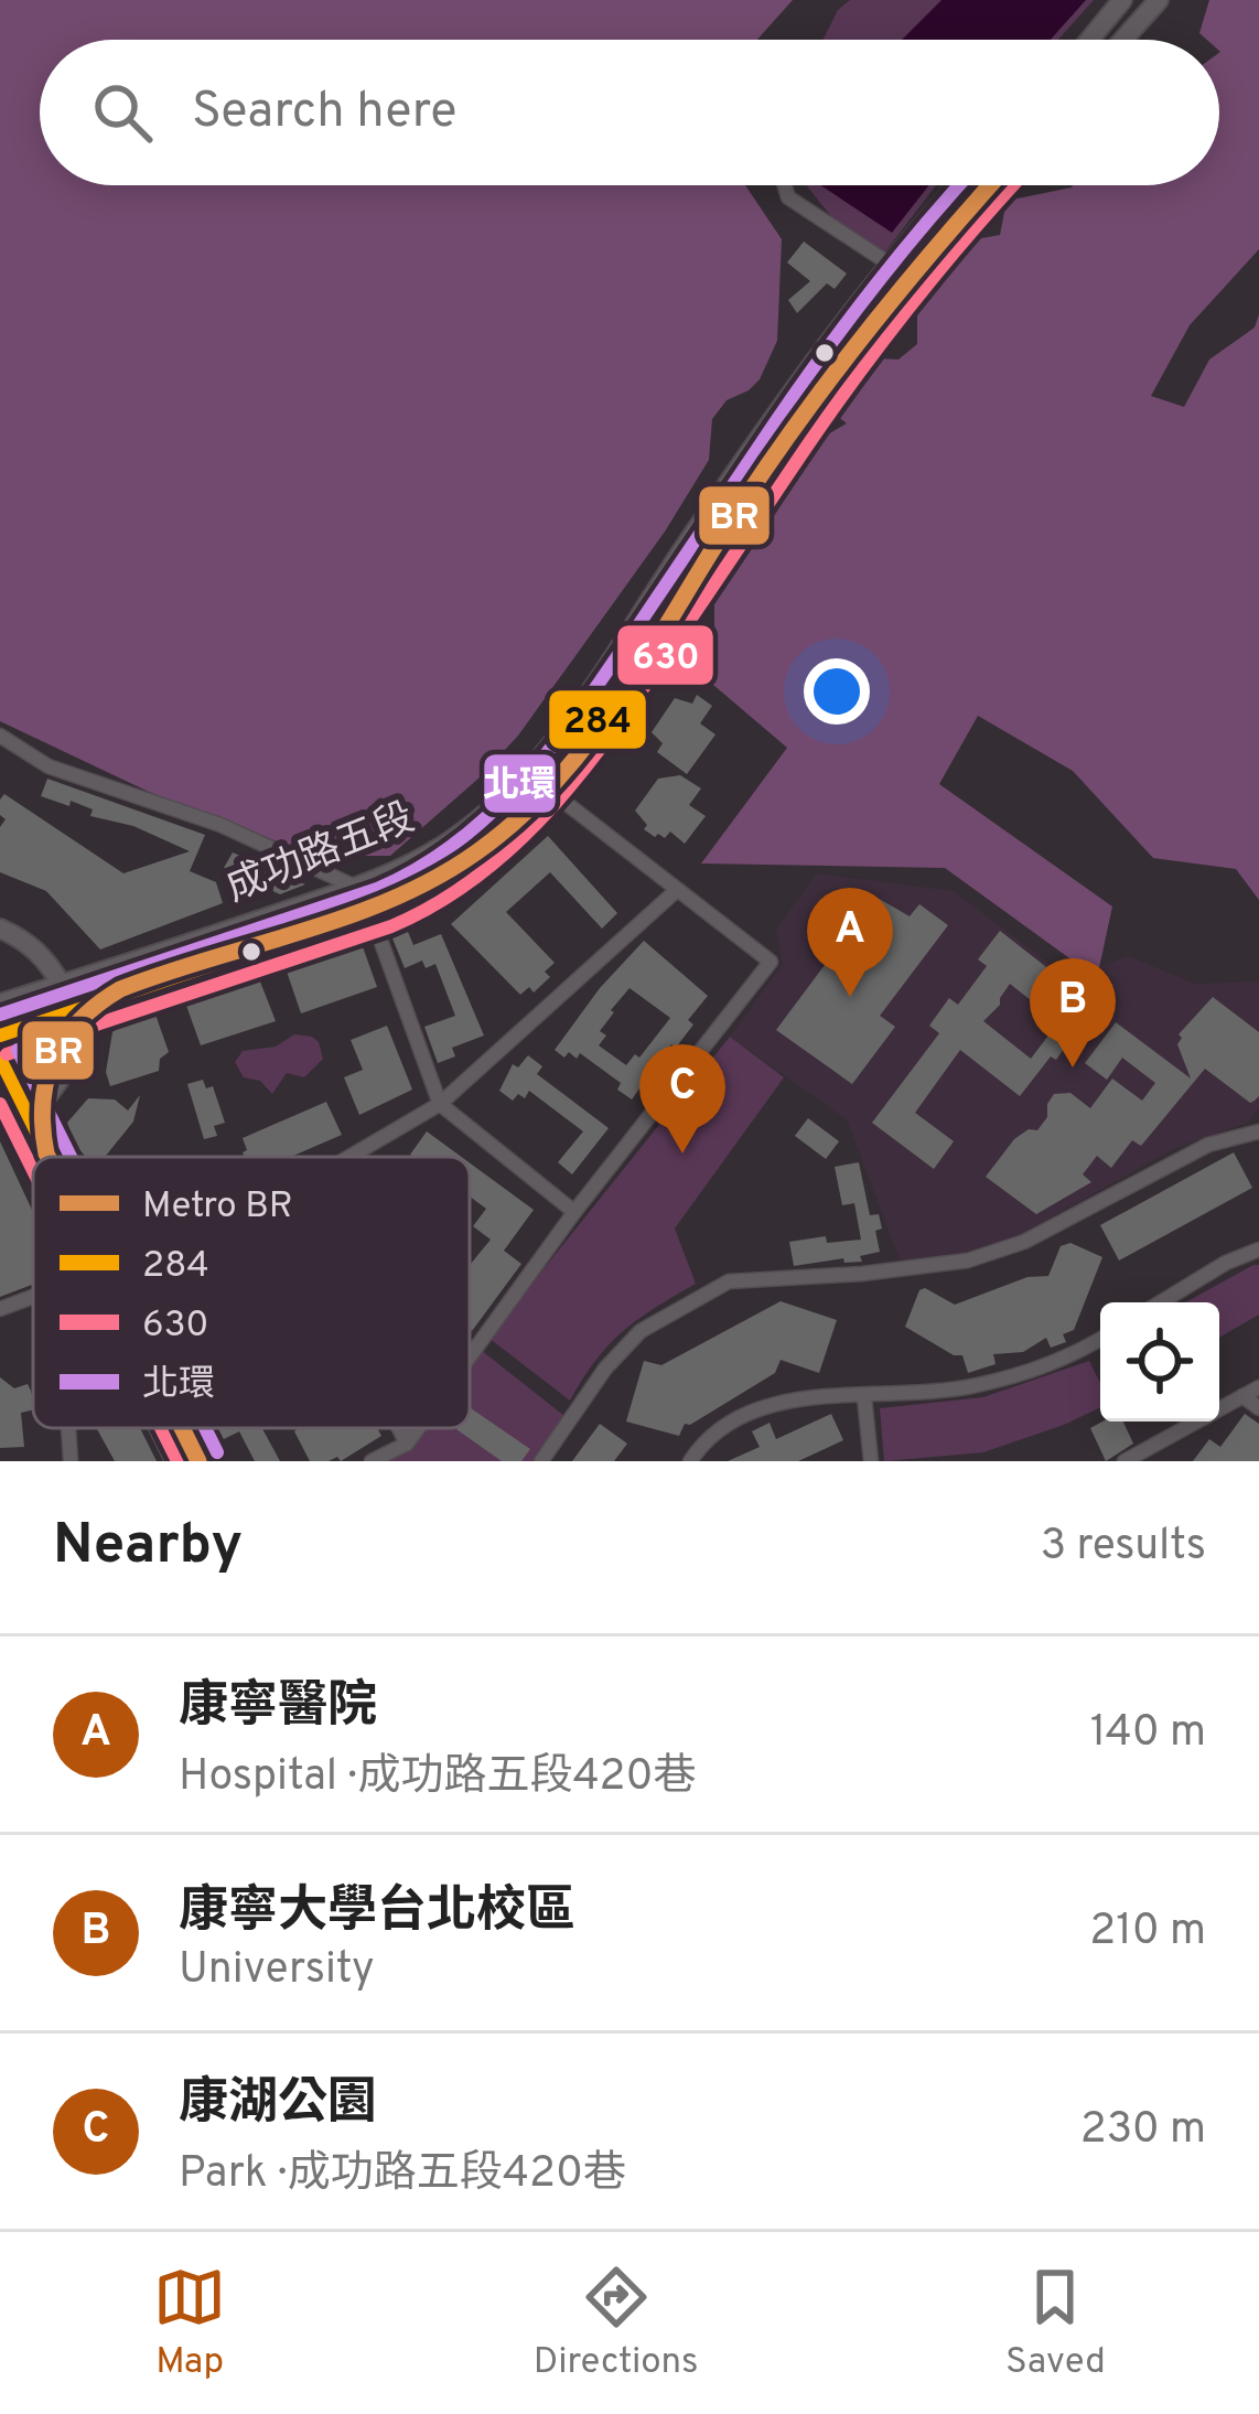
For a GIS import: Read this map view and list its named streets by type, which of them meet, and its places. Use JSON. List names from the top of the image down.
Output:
{
  "streets": {
    "main road": ["成功路五段"]
  },
  "lines": [
    "metro line BR",
    "transit line 284",
    "transit line 630",
    "transit line 北環"
  ],
  "legend": [
    "Metro BR",
    "284",
    "630",
    "北環"
  ],
  "page": {
    "search": "Search here",
    "pins": ["A", "B", "C"],
    "heading": ["Nearby", "3 results"],
    "list": [
      {
        "mark": "A",
        "name": "康寧醫院",
        "note": "Hospital · 成功路五段420巷",
        "value": "140 m"
      },
      {
        "mark": "B",
        "name": "康寧大學台北校區",
        "note": "University",
        "value": "210 m"
      },
      {
        "mark": "C",
        "name": "康湖公園",
        "note": "Park · 成功路五段420巷",
        "value": "230 m"
      }
    ],
    "nav": ["Map", "Directions", "Saved"]
  }
}
